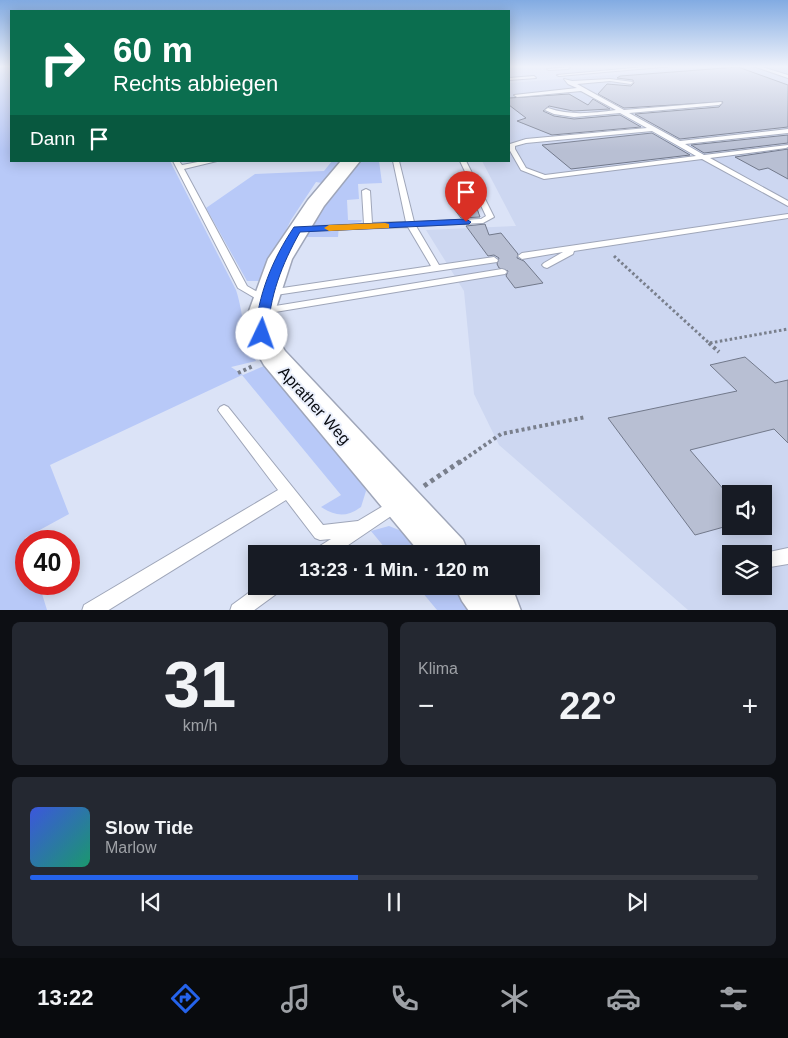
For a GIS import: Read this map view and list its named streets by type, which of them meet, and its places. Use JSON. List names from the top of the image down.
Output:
{
  "streets": {
    "street": ["Aprather Weg"]
  },
  "page": {
    "turn": ["60 m", "Rechts abbiegen"],
    "then": "Dann",
    "limit": "40",
    "trip": "13:23 · 1 Min. · 120 m",
    "tile": [
      ["31", "km/h"],
      "Klima"
    ],
    "heat": ["−", "22°", "+"],
    "song": ["Slow Tide", "Marlow"],
    "tabs": "13:22"
  }
}
